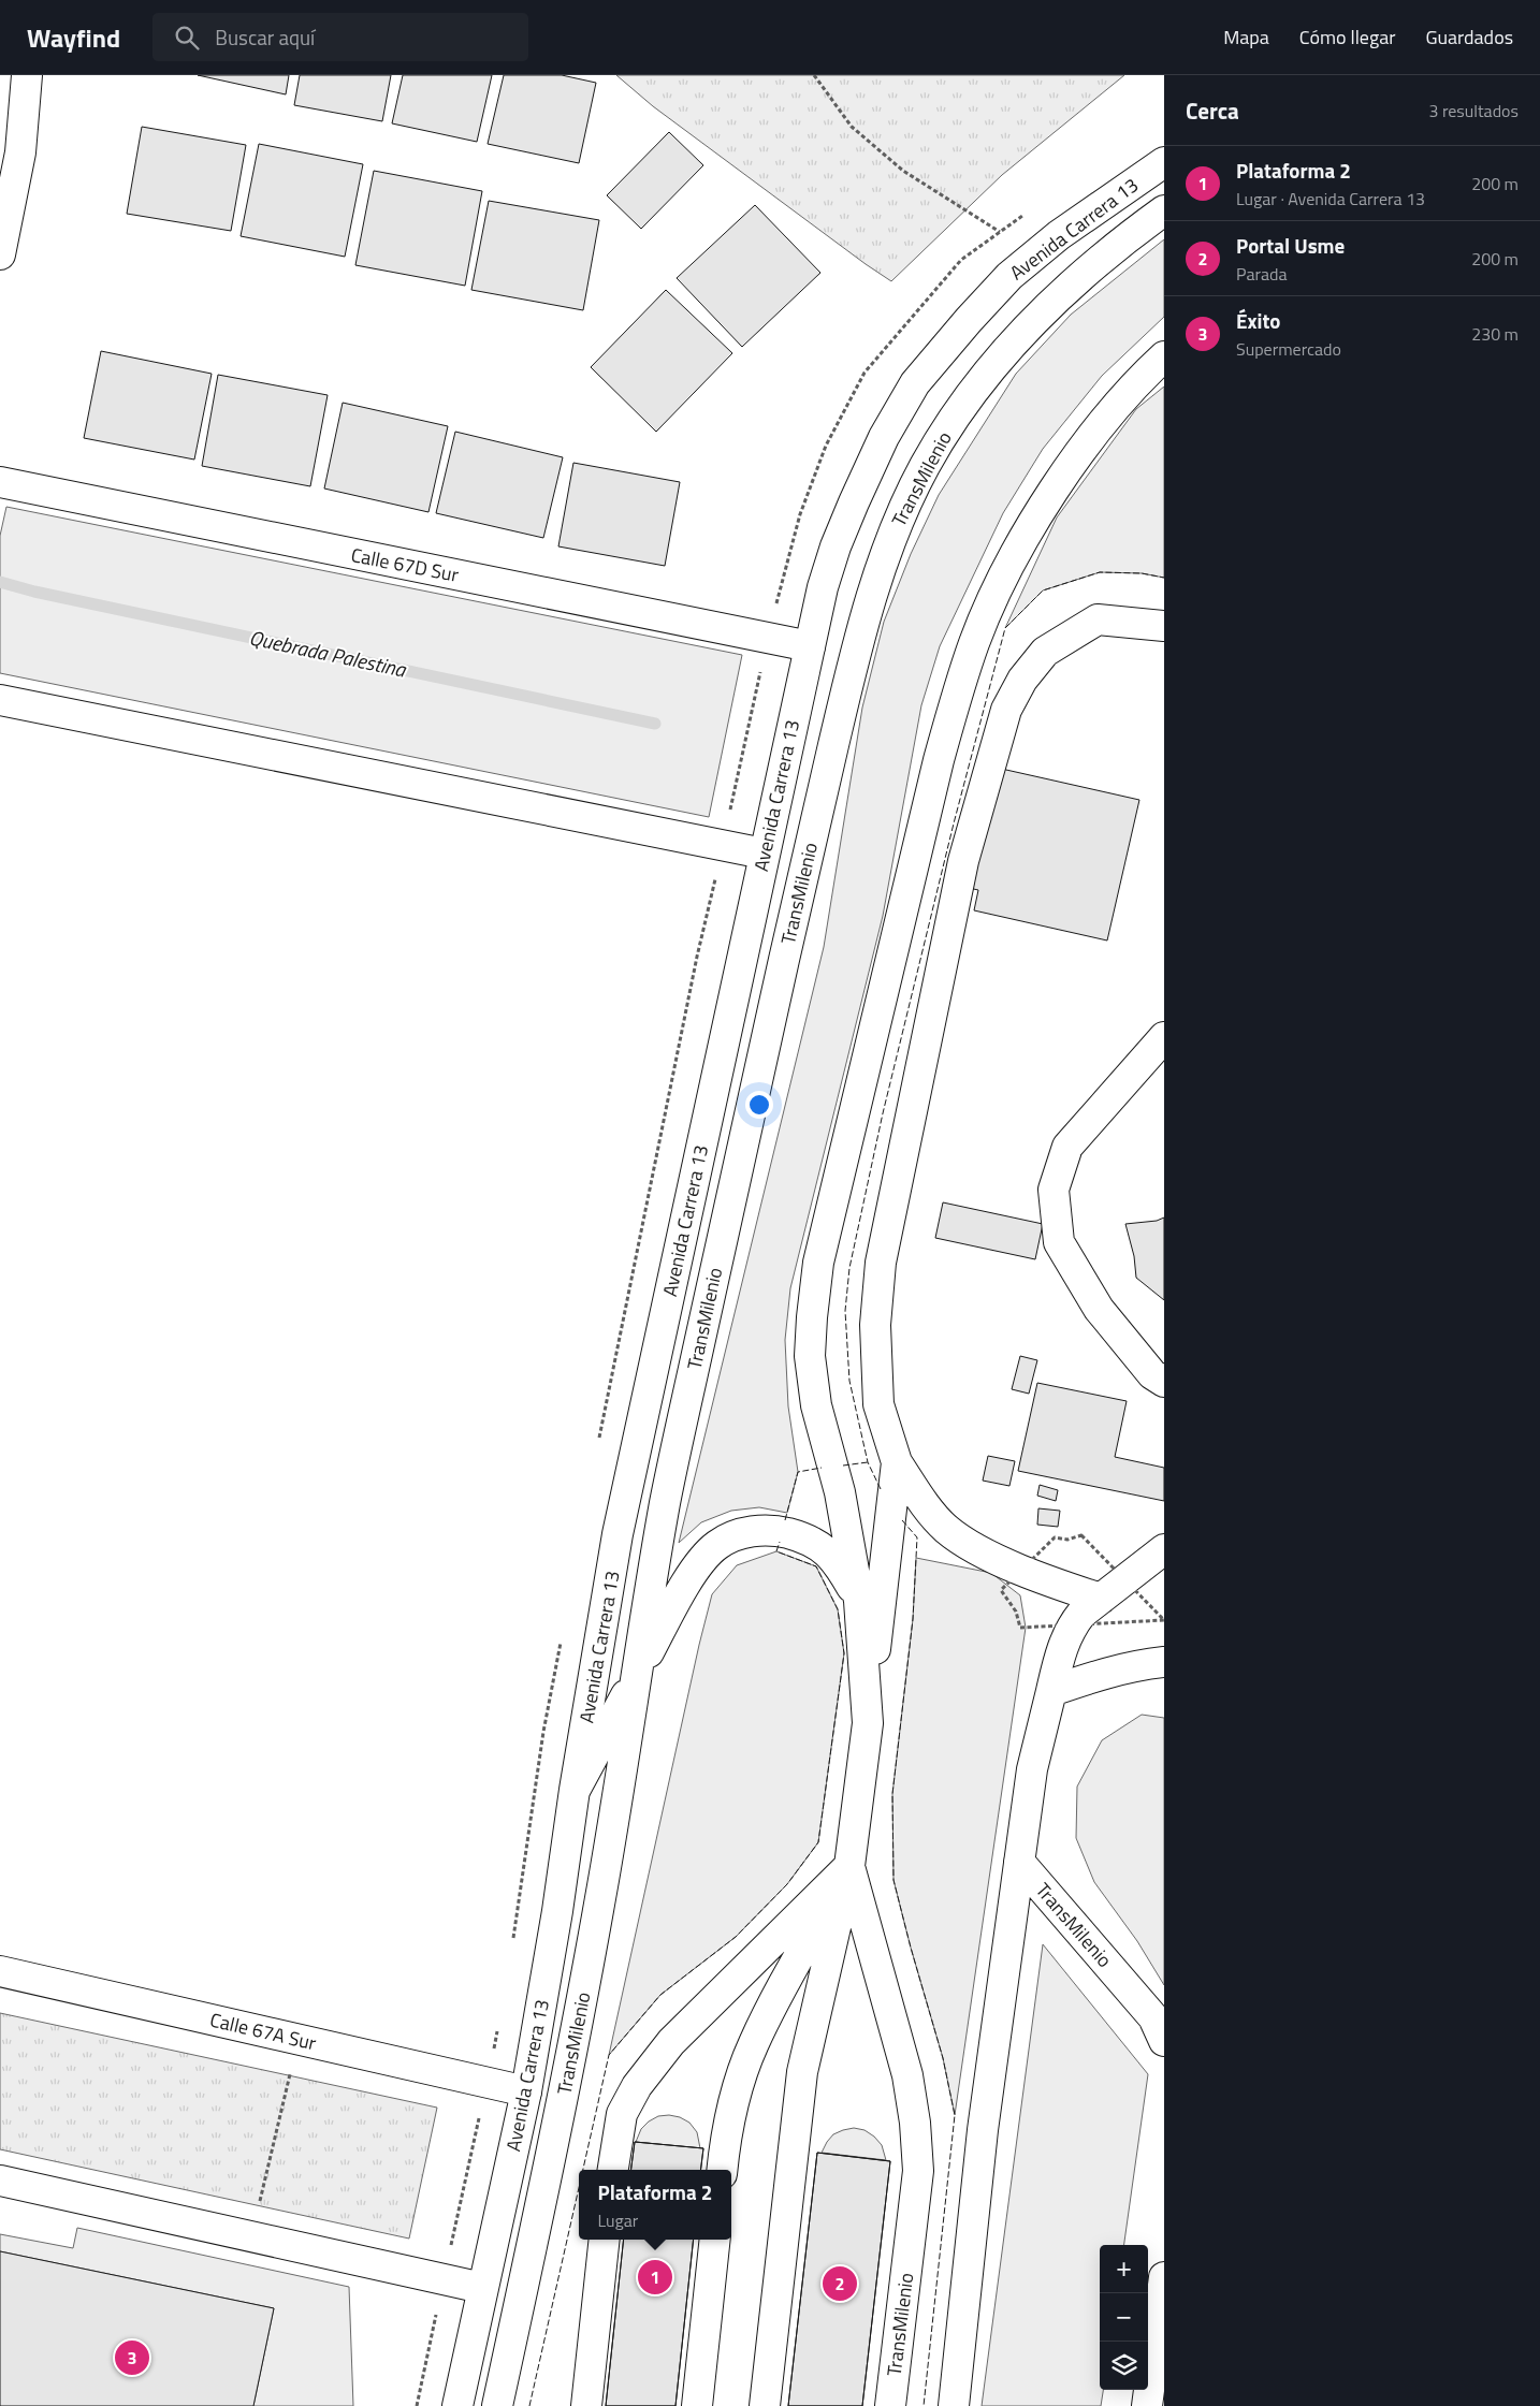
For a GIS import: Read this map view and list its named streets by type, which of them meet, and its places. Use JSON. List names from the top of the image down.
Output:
{
  "streets": {
    "street": [
      "Avenida Carrera 13",
      "TransMilenio",
      "Calle 67D Sur",
      "Calle 67A Sur"
    ]
  },
  "crossings": [
    ["Avenida Carrera 13", "TransMilenio"],
    ["Avenida Carrera 13", "Calle 67D Sur"],
    ["Avenida Carrera 13", "Calle 67A Sur"]
  ],
  "water": ["Quebrada Palestina"],
  "page": {
    "header": "Wayfind",
    "search": "Buscar aquí",
    "nav": ["Mapa", "Cómo llegar", "Guardados"],
    "heading": ["Cerca", "3 resultados"],
    "list": [
      {
        "mark": "1",
        "name": "Plataforma 2",
        "note": "Lugar · Avenida Carrera 13",
        "value": "200 m"
      },
      {
        "mark": "2",
        "name": "Portal Usme",
        "note": "Parada",
        "value": "200 m"
      },
      {
        "mark": "3",
        "name": "Éxito",
        "note": "Supermercado",
        "value": "230 m"
      }
    ],
    "popup": ["Plataforma 2", "Lugar"],
    "map_buttons": ["+", "−"],
    "pins": ["1", "2", "3"]
  }
}
